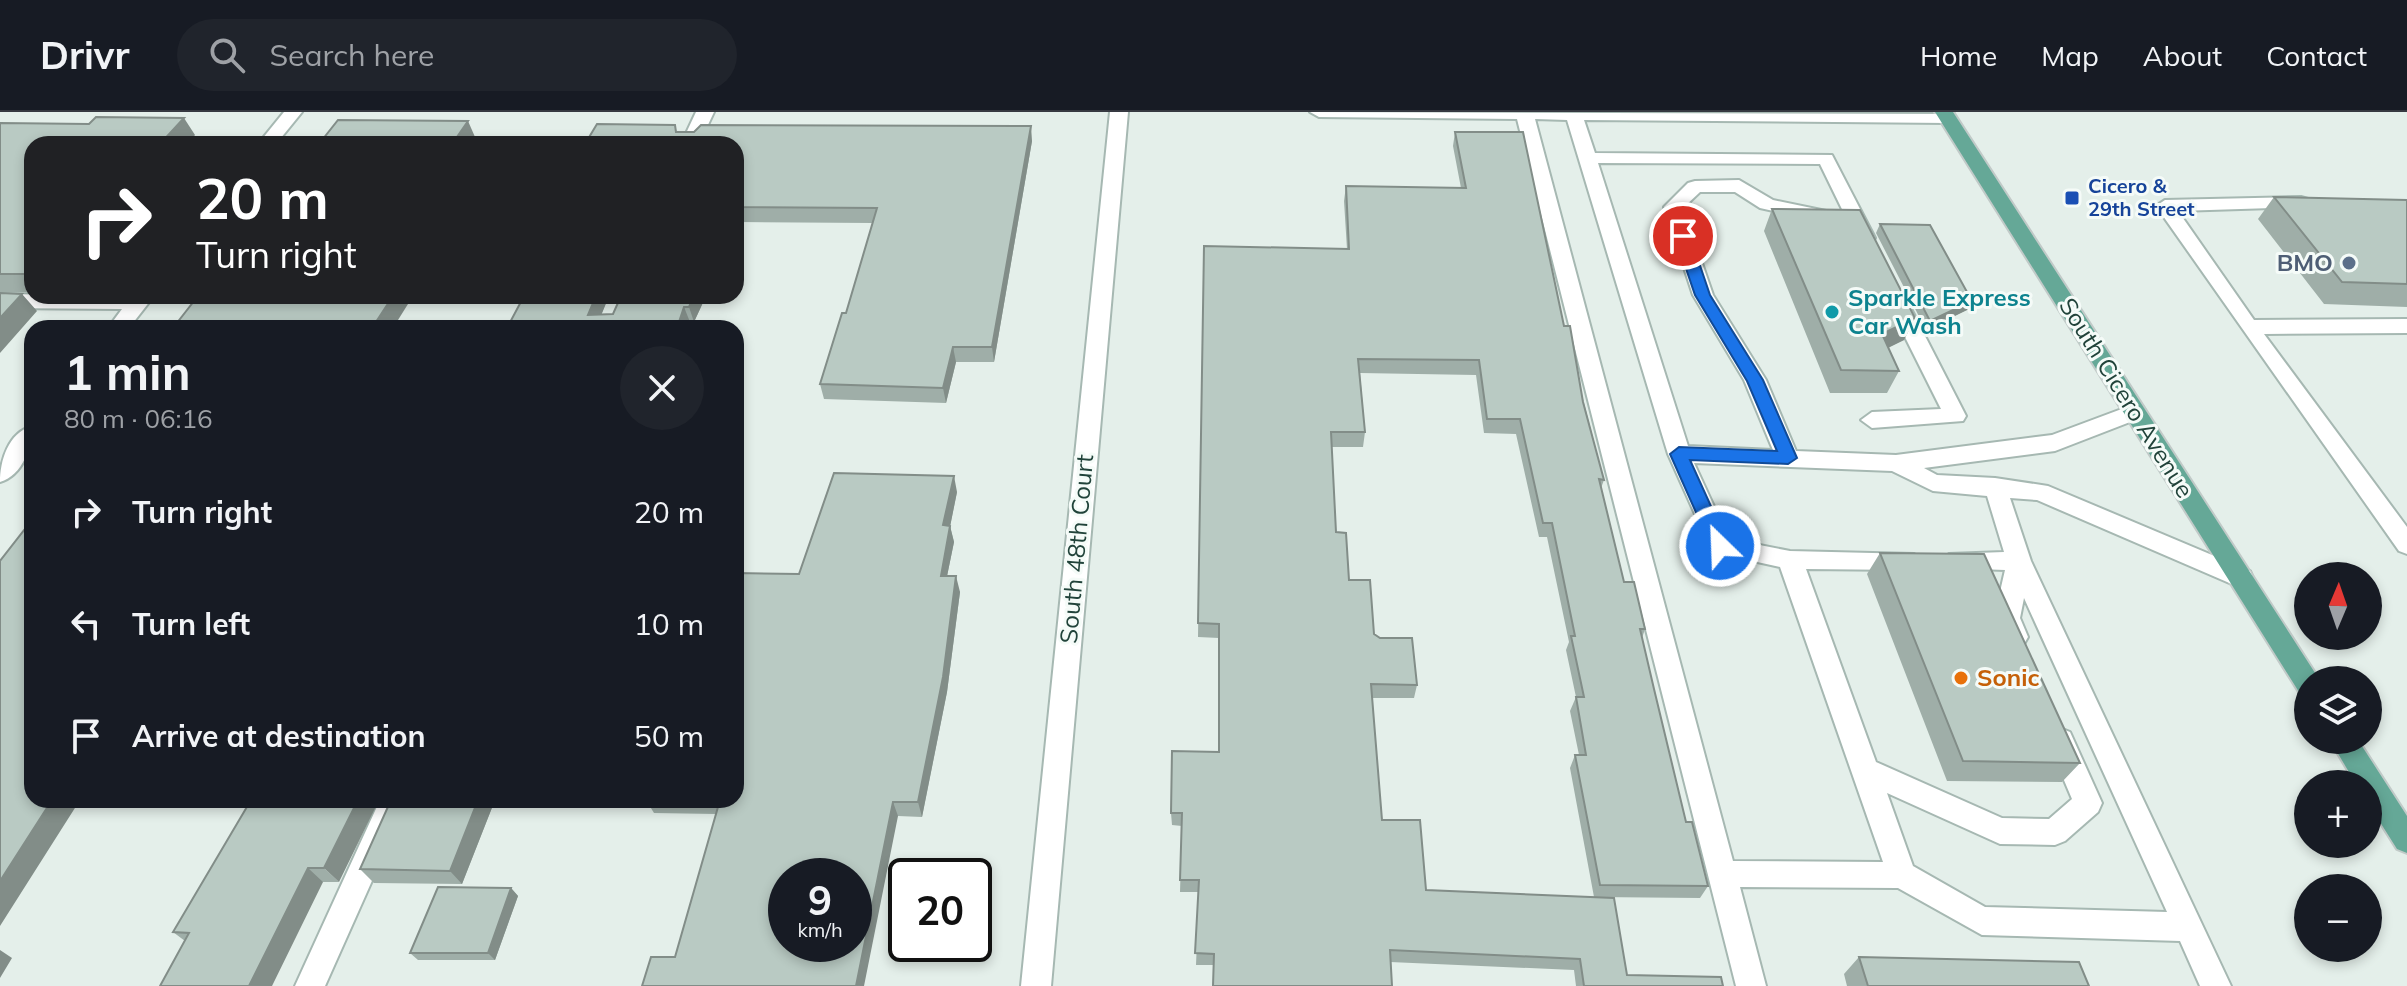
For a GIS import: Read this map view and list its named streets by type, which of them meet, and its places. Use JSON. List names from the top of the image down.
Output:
{
  "streets": {
    "main road": ["South Cicero Avenue"],
    "street": ["South 48th Court"]
  },
  "places": {
    "transit": ["Cicero & 29th Street"],
    "other": ["BMO", "Sparkle Express Car Wash", "Sonic"]
  },
  "north": "top",
  "page": {
    "header": "Drivr",
    "search": "Search here",
    "nav": [
      "Home",
      "Map",
      "About",
      "Contact"
    ],
    "turn": ["20 m", "Turn right"],
    "heading": ["1 min", "80 m · 06:16"],
    "list": [
      {
        "name": "Turn right",
        "value": "20 m"
      },
      {
        "name": "Turn left",
        "value": "10 m"
      },
      {
        "name": "Arrive at destination",
        "value": "50 m"
      }
    ],
    "map_buttons": ["+", "−"],
    "speed": "9 km/h",
    "limit": "20"
  }
}
